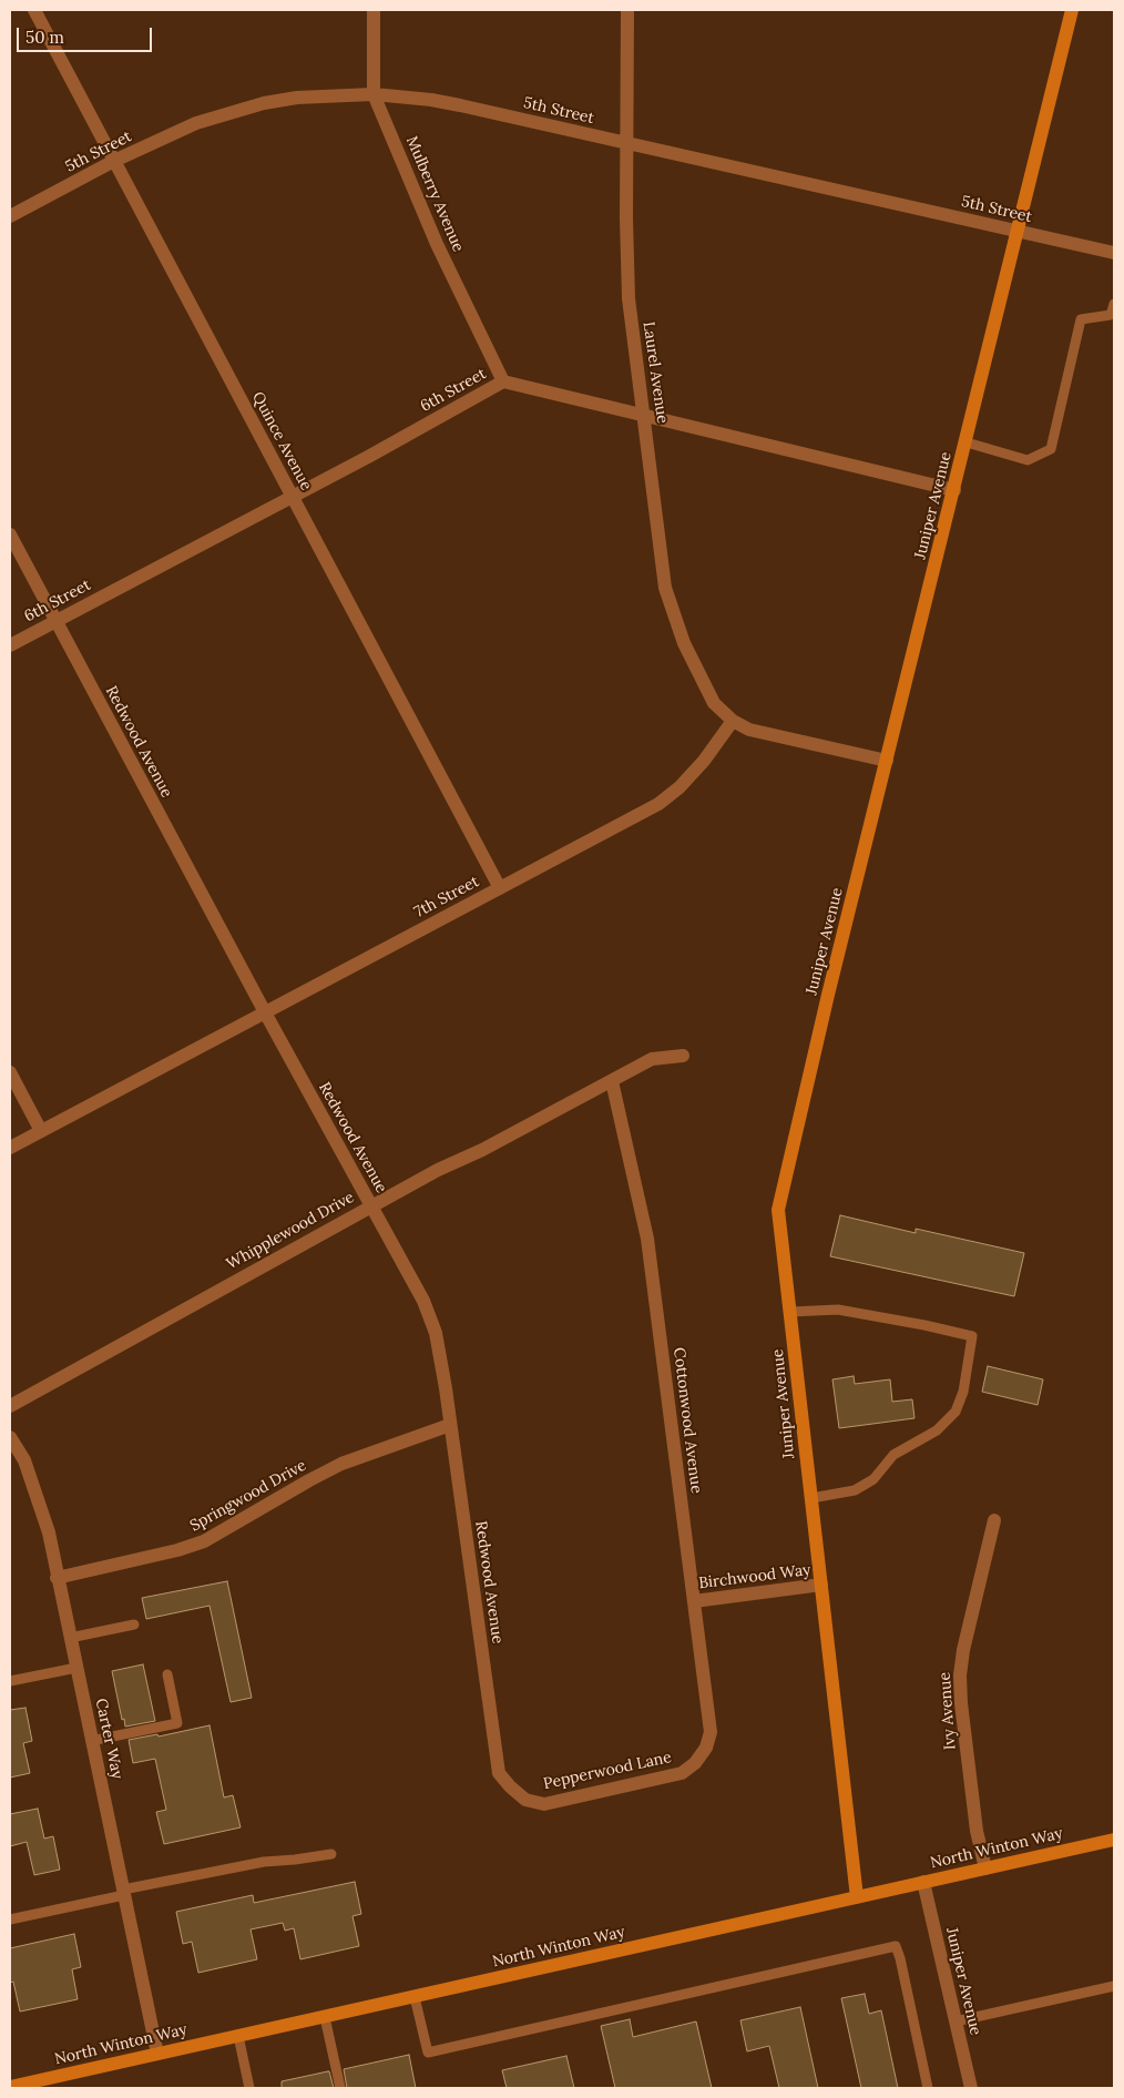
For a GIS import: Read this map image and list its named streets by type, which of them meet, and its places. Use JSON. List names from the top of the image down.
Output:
{
  "streets": {
    "street": [
      "5th Street",
      "Mulberry Avenue",
      "Laurel Avenue",
      "6th Street",
      "Quince Avenue",
      "Juniper Avenue",
      "Redwood Avenue",
      "7th Street",
      "Whipplewood Drive",
      "Cottonwood Avenue",
      "Springwood Drive",
      "Birchwood Way",
      "Ivy Avenue",
      "Carter Way",
      "Pepperwood Lane",
      "North Winton Way"
    ]
  },
  "crossings": [
    ["5th Street", "Mulberry Avenue"],
    ["5th Street", "Laurel Avenue"],
    ["5th Street", "Quince Avenue"],
    ["5th Street", "Juniper Avenue"],
    ["Mulberry Avenue", "6th Street"],
    ["Laurel Avenue", "6th Street"],
    ["Laurel Avenue", "7th Street"],
    ["6th Street", "Quince Avenue"],
    ["6th Street", "Juniper Avenue"],
    ["6th Street", "Redwood Avenue"],
    ["Quince Avenue", "7th Street"],
    ["Juniper Avenue", "Birchwood Way"],
    ["Juniper Avenue", "North Winton Way"],
    ["Redwood Avenue", "7th Street"],
    ["Redwood Avenue", "Whipplewood Drive"],
    ["Redwood Avenue", "Springwood Drive"],
    ["Redwood Avenue", "Pepperwood Lane"],
    ["Whipplewood Drive", "Cottonwood Avenue"],
    ["Cottonwood Avenue", "Birchwood Way"],
    ["Cottonwood Avenue", "Pepperwood Lane"],
    ["Springwood Drive", "Carter Way"],
    ["Ivy Avenue", "North Winton Way"],
    ["Carter Way", "North Winton Way"]
  ],
  "scale_bar": "50 m"
}
